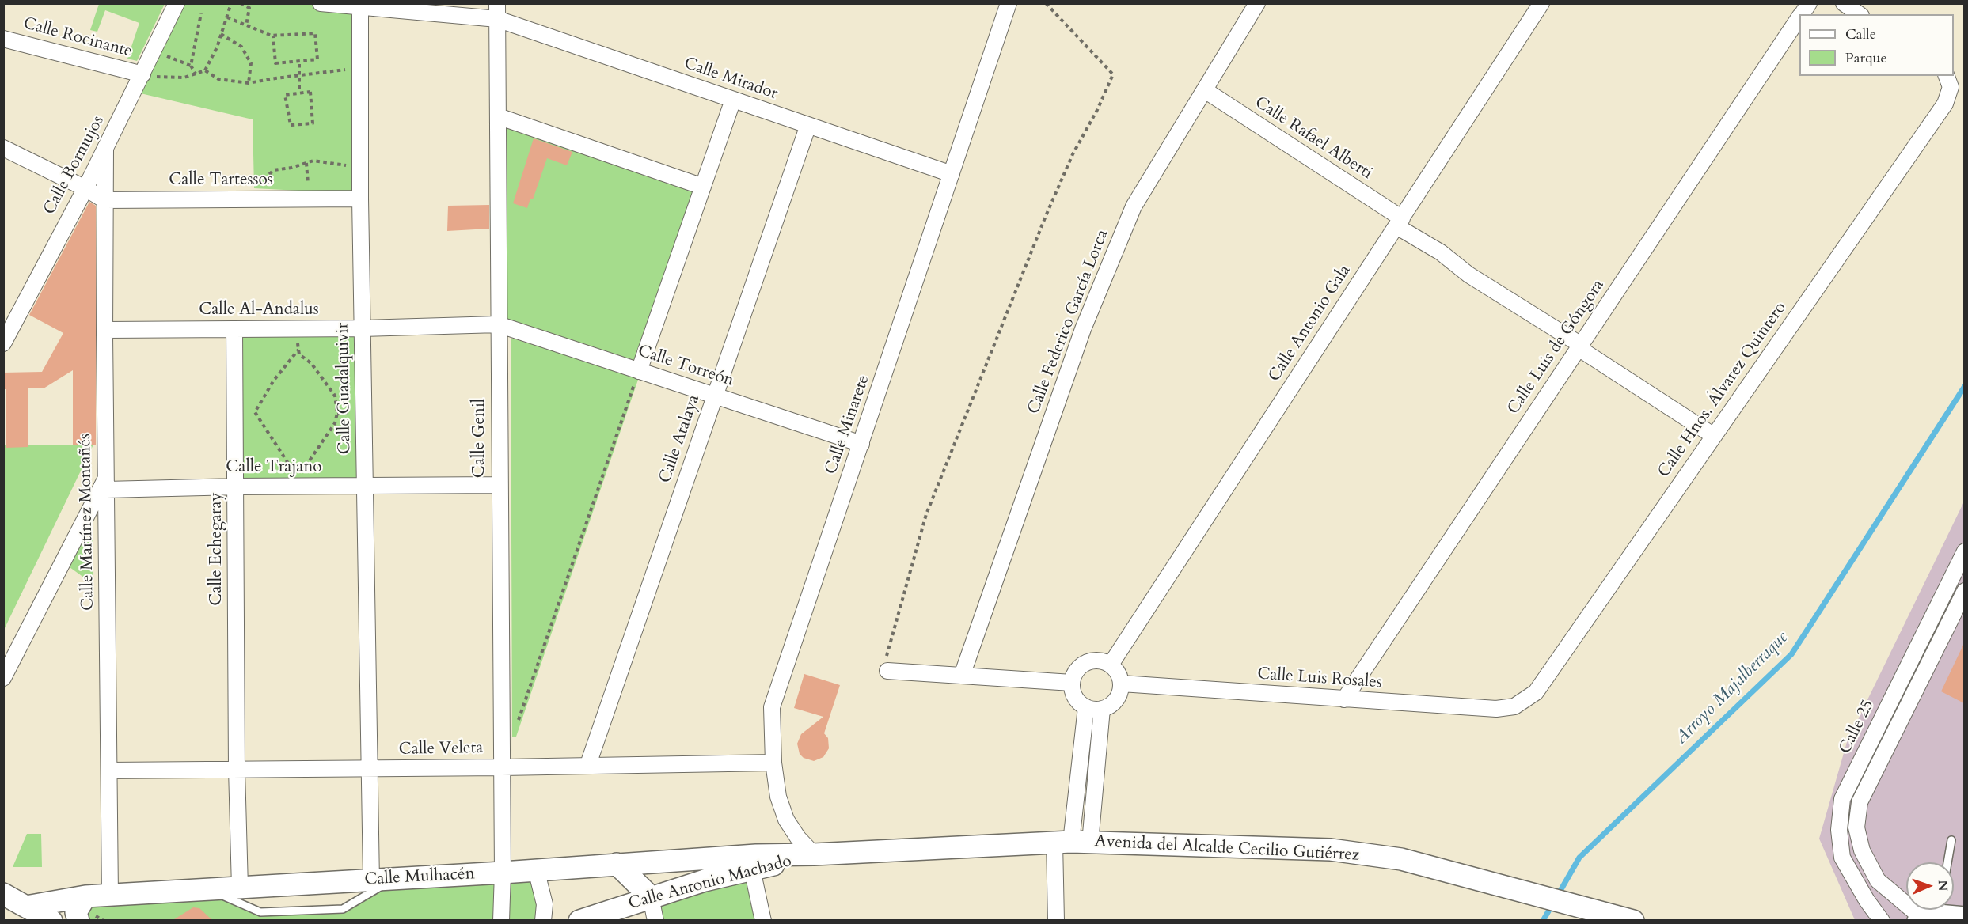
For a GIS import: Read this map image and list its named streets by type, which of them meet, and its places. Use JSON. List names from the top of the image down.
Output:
{
  "streets": {
    "street": [
      "Calle Rocinante",
      "Calle Mirador",
      "Calle Rafael Alberti",
      "Calle Bormujos",
      "Calle Tartessos",
      "Calle Al-Andalus",
      "Calle Federico García Lorca",
      "Calle Antonio Gala",
      "Calle Luis de Góngora",
      "Calle Torreón",
      "Calle Guadalquivir",
      "Calle Hnos. Álvarez Quintero",
      "Calle Minarete",
      "Calle Genil",
      "Calle Atalaya",
      "Calle Trajano",
      "Calle Martínez Montañés",
      "Calle Echegaray",
      "Calle Luis Rosales",
      "Calle 25",
      "Calle Veleta",
      "Avenida del Alcalde Cecilio Gutiérrez",
      "Calle Mulhacén",
      "Calle Antonio Machado"
    ]
  },
  "crossings": [
    ["Calle Rocinante", "Calle Bormujos"],
    ["Calle Mirador", "Calle Guadalquivir"],
    ["Calle Mirador", "Calle Minarete"],
    ["Calle Mirador", "Calle Genil"],
    ["Calle Mirador", "Calle Atalaya"],
    ["Calle Rafael Alberti", "Calle Federico García Lorca"],
    ["Calle Rafael Alberti", "Calle Antonio Gala"],
    ["Calle Rafael Alberti", "Calle Luis de Góngora"],
    ["Calle Rafael Alberti", "Calle Hnos. Álvarez Quintero"],
    ["Calle Bormujos", "Calle Martínez Montañés"],
    ["Calle Tartessos", "Calle Guadalquivir"],
    ["Calle Tartessos", "Calle Martínez Montañés"],
    ["Calle Al-Andalus", "Calle Torreón"],
    ["Calle Al-Andalus", "Calle Guadalquivir"],
    ["Calle Al-Andalus", "Calle Genil"],
    ["Calle Al-Andalus", "Calle Martínez Montañés"],
    ["Calle Al-Andalus", "Calle Echegaray"],
    ["Calle Antonio Gala", "Calle Luis Rosales"],
    ["Calle Luis de Góngora", "Calle Luis Rosales"],
    ["Calle Torreón", "Calle Minarete"],
    ["Calle Torreón", "Calle Genil"],
    ["Calle Torreón", "Calle Atalaya"],
    ["Calle Guadalquivir", "Calle Trajano"],
    ["Calle Guadalquivir", "Calle Veleta"],
    ["Calle Guadalquivir", "Calle Mulhacén"],
    ["Calle Hnos. Álvarez Quintero", "Calle Luis Rosales"],
    ["Calle Minarete", "Calle Veleta"],
    ["Calle Minarete", "Avenida del Alcalde Cecilio Gutiérrez"],
    ["Calle Minarete", "Calle Mulhacén"],
    ["Calle Minarete", "Calle Antonio Machado"],
    ["Calle Genil", "Calle Trajano"],
    ["Calle Genil", "Calle Veleta"],
    ["Calle Genil", "Calle Mulhacén"],
    ["Calle Atalaya", "Calle Veleta"],
    ["Calle Trajano", "Calle Martínez Montañés"],
    ["Calle Trajano", "Calle Echegaray"],
    ["Calle Martínez Montañés", "Calle Veleta"],
    ["Calle Martínez Montañés", "Calle Mulhacén"],
    ["Calle Echegaray", "Calle Veleta"],
    ["Calle Echegaray", "Calle Mulhacén"],
    ["Avenida del Alcalde Cecilio Gutiérrez", "Calle Mulhacén"],
    ["Avenida del Alcalde Cecilio Gutiérrez", "Calle Antonio Machado"],
    ["Calle Mulhacén", "Calle Antonio Machado"]
  ],
  "water": ["Arroyo Majalberraque"],
  "legend": ["Calle", "Parque"],
  "north": "right"
}
